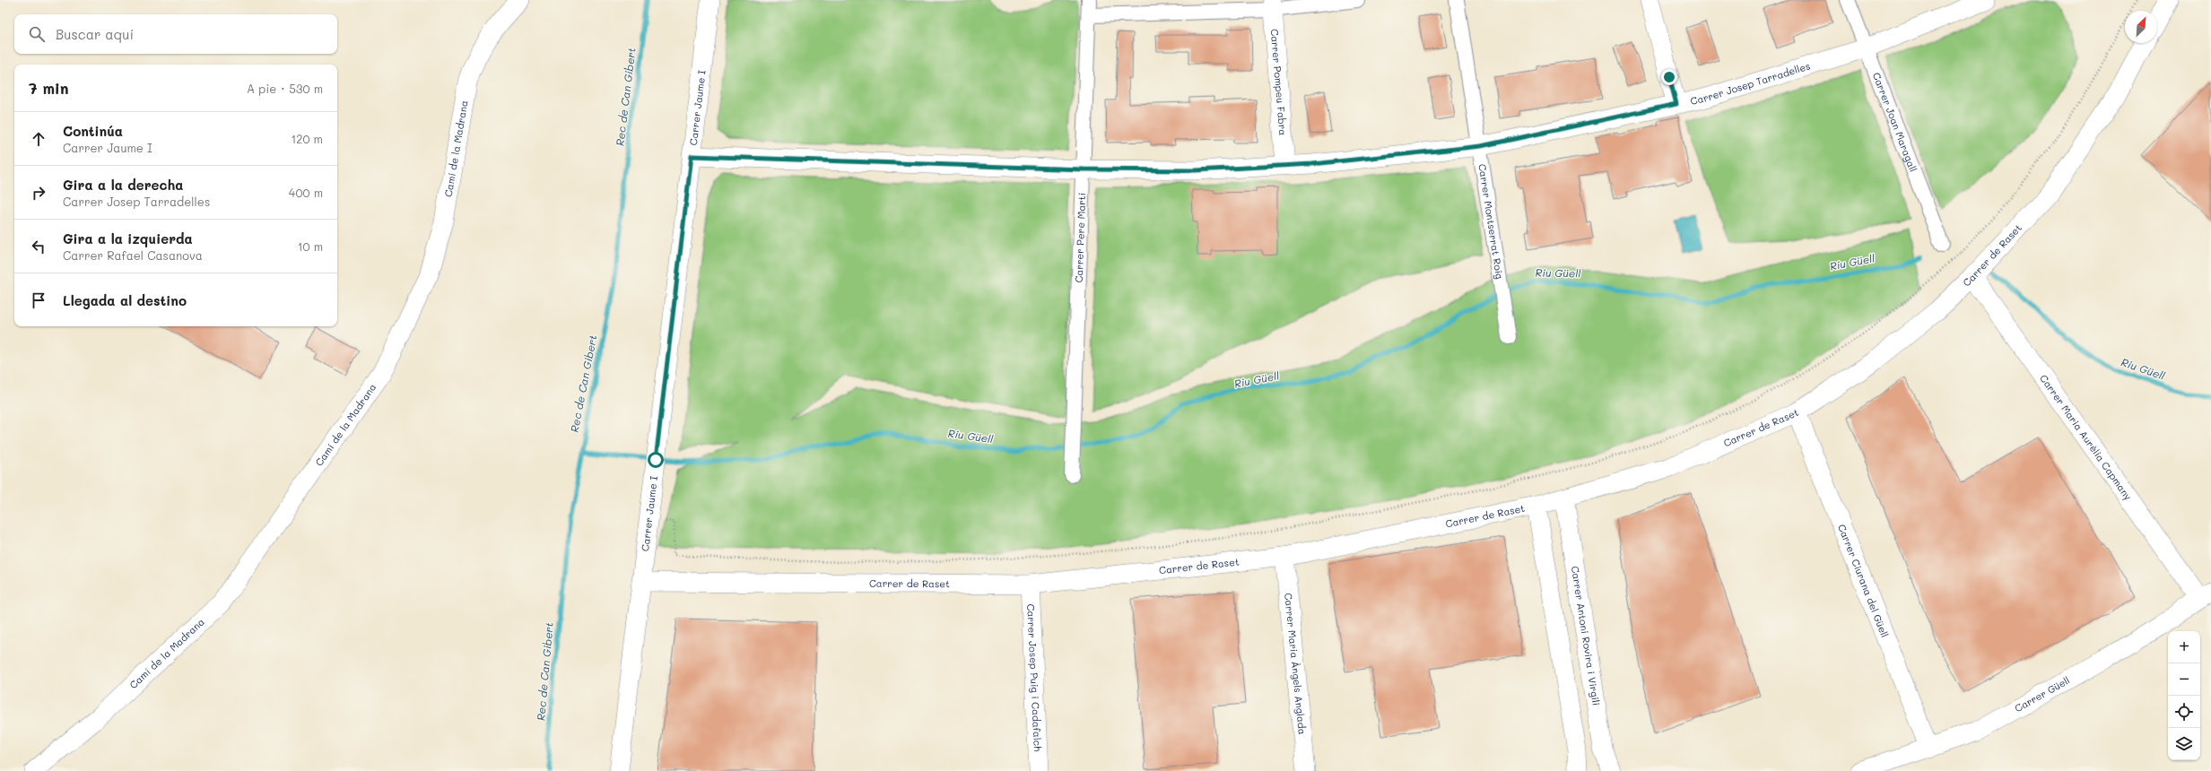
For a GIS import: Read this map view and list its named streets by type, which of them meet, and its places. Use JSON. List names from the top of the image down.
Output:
{
  "streets": {
    "street": [
      "Carrer Pompeu Fabra",
      "Carrer Josep Tarradelles",
      "Carrer Jaume I",
      "Carrer Joan Maragall",
      "Camí de la Madrana",
      "Carrer Montserrat Roig",
      "Carrer Pere Martí",
      "Carrer de Raset",
      "Carrer Maria Aurèlia Capmany",
      "Carrer Ciurana del Güell",
      "Carrer Antoni Rovira i Virgili",
      "Carrer Maria Àngels Anglada",
      "Carrer Josep Puig i Cadafalch",
      "Carrer Güell"
    ]
  },
  "crossings": [
    ["Carrer Pompeu Fabra", "Carrer Josep Tarradelles"],
    ["Carrer Josep Tarradelles", "Carrer Jaume I"],
    ["Carrer Josep Tarradelles", "Carrer Joan Maragall"],
    ["Carrer Josep Tarradelles", "Carrer Montserrat Roig"],
    ["Carrer Josep Tarradelles", "Carrer Pere Martí"],
    ["Carrer Jaume I", "Carrer de Raset"],
    ["Carrer de Raset", "Carrer Maria Aurèlia Capmany"],
    ["Carrer de Raset", "Carrer Ciurana del Güell"],
    ["Carrer de Raset", "Carrer Antoni Rovira i Virgili"],
    ["Carrer de Raset", "Carrer Maria Àngels Anglada"],
    ["Carrer de Raset", "Carrer Josep Puig i Cadafalch"],
    ["Carrer Maria Aurèlia Capmany", "Carrer Güell"],
    ["Carrer Ciurana del Güell", "Carrer Güell"]
  ],
  "water": ["Rec de Can Gibert", "Riu Güell"],
  "north": "top right",
  "page": {
    "search": "Buscar aquí",
    "heading": ["7 min", "A pie · 530 m"],
    "list": [
      ["Continúa", "Carrer Jaume I", "120 m"],
      ["Gira a la derecha", "Carrer Josep Tarradelles", "400 m"],
      ["Gira a la izquierda", "Carrer Rafael Casanova", "10 m"],
      "Llegada al destino"
    ],
    "map_buttons": ["+", "−"]
  }
}
